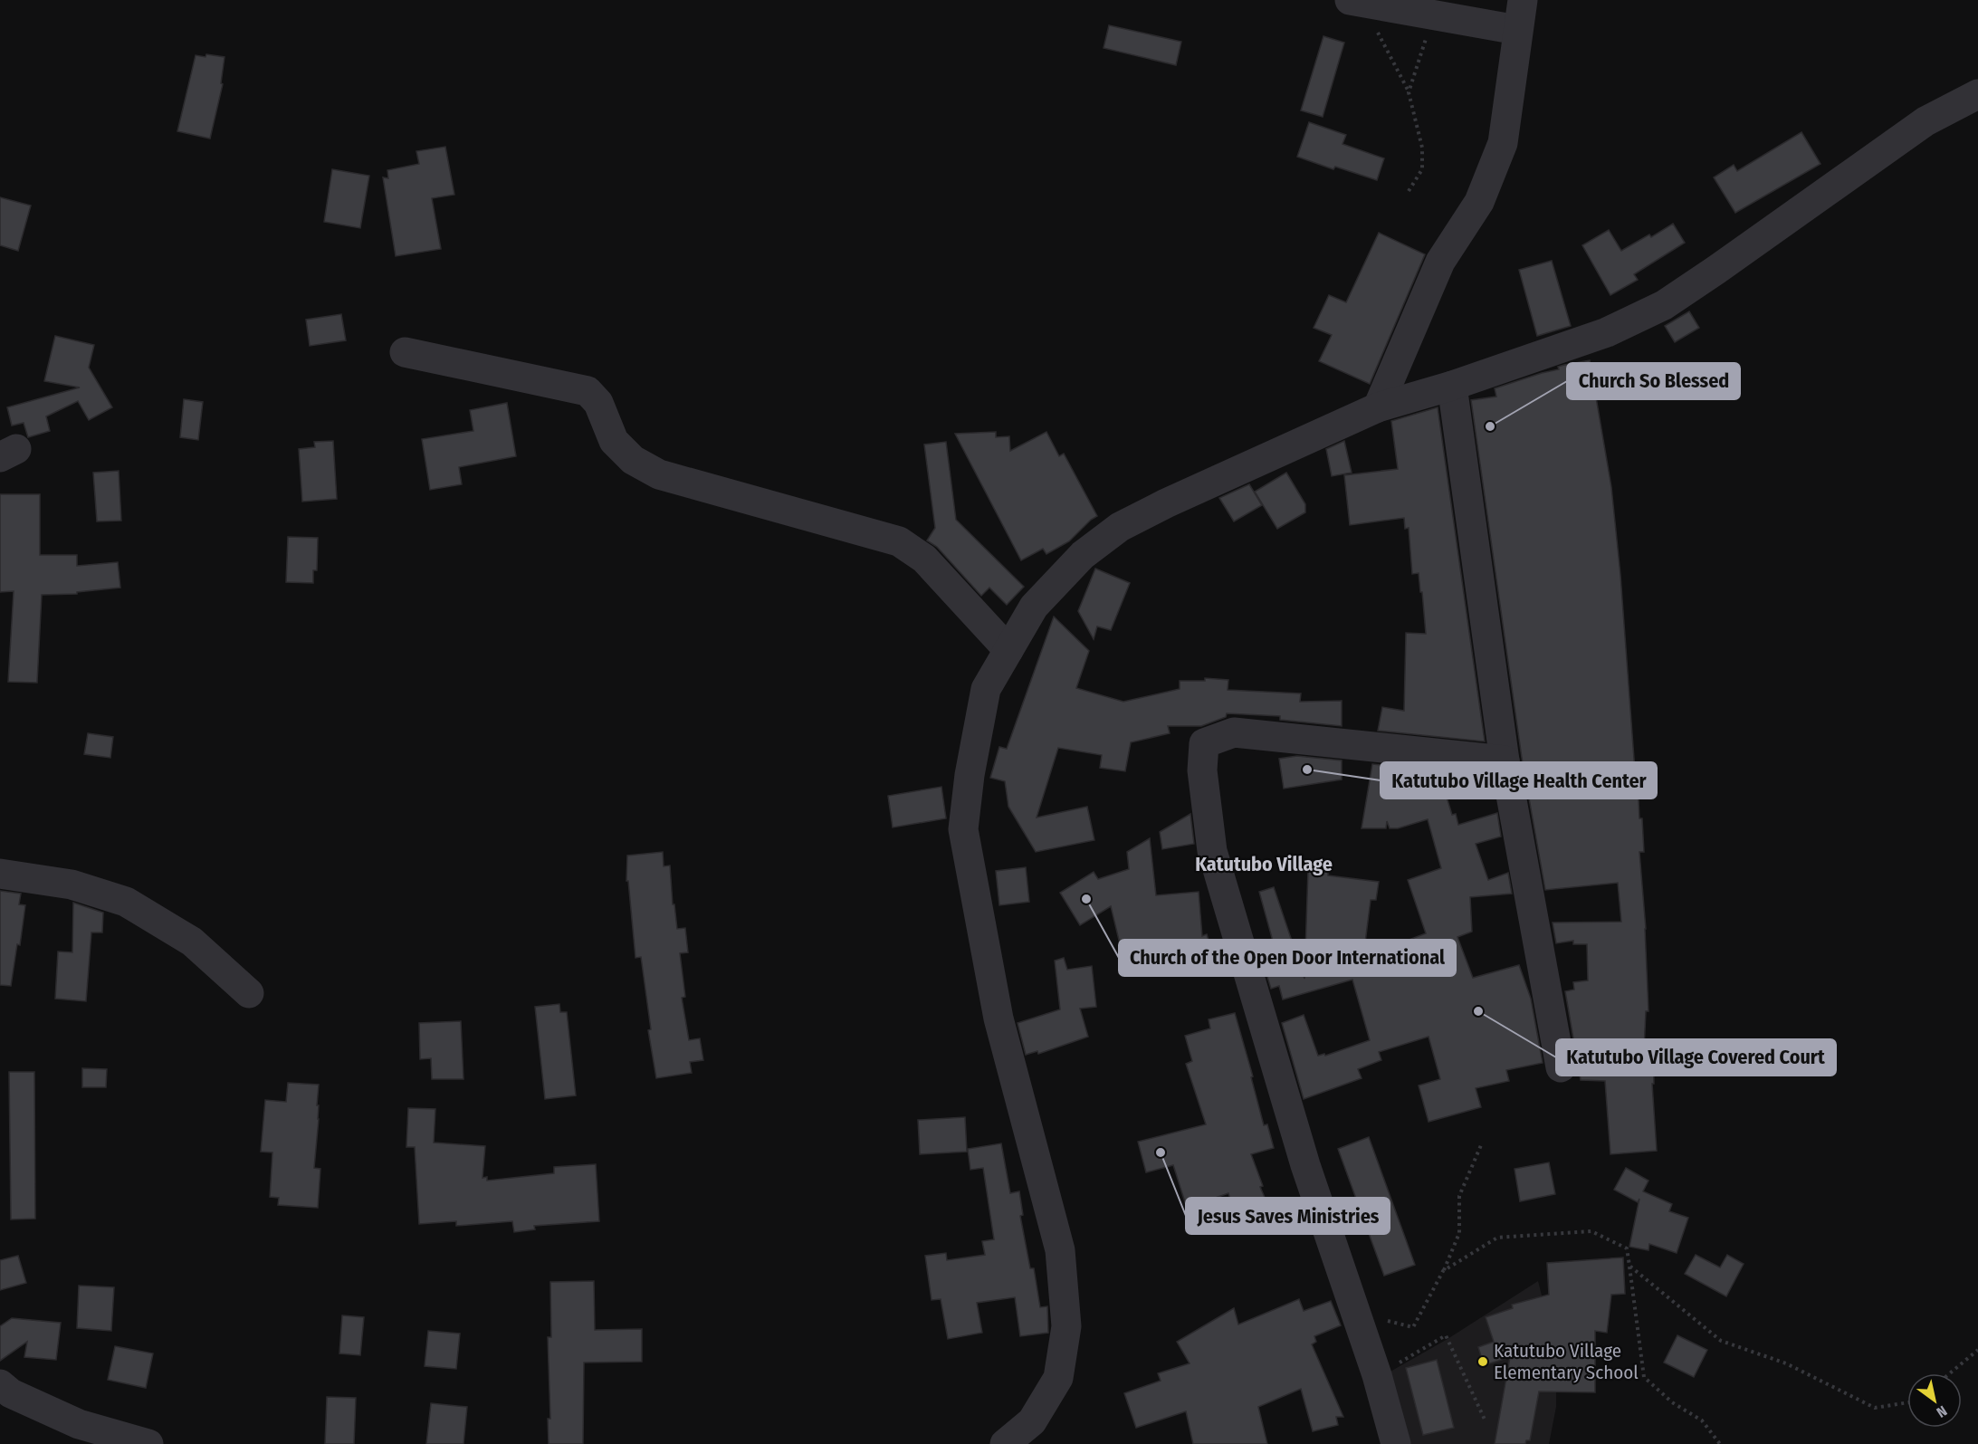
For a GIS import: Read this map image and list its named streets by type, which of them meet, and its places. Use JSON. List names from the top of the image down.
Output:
{
  "districts": ["Katutubo Village"],
  "places": [
    "Church So Blessed",
    "Katutubo Village Health Center",
    "Church of the Open Door International",
    "Katutubo Village Covered Court",
    "Jesus Saves Ministries",
    "Katutubo Village Elementary School"
  ],
  "north": "bottom right"
}
